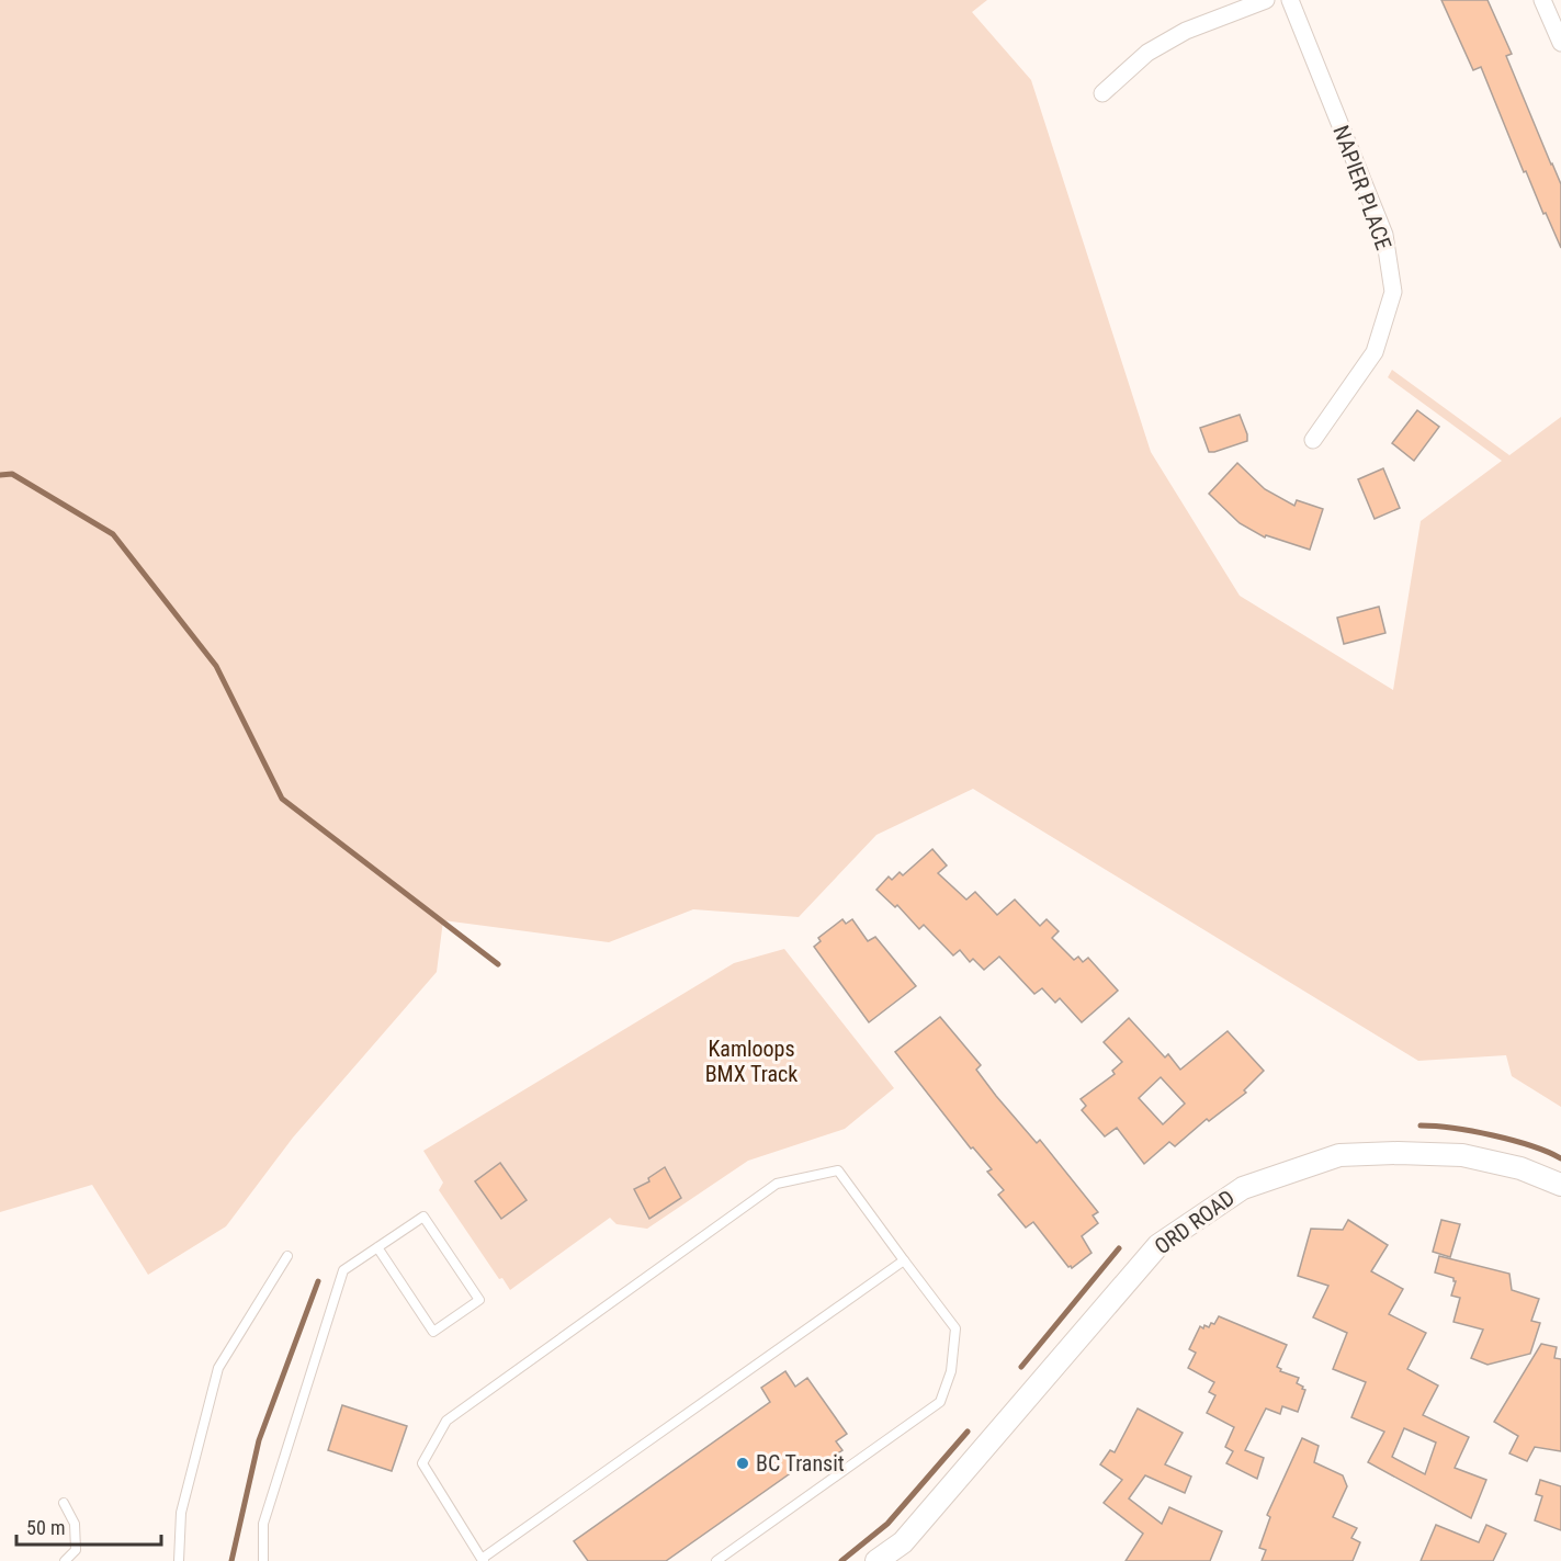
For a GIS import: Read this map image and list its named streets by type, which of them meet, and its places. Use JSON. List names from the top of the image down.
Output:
{
  "streets": {
    "street": ["NAPIER PLACE", "ORD ROAD"]
  },
  "parks": ["Kamloops BMX Track"],
  "places": ["BC Transit"],
  "scale_bar": "50 m"
}
